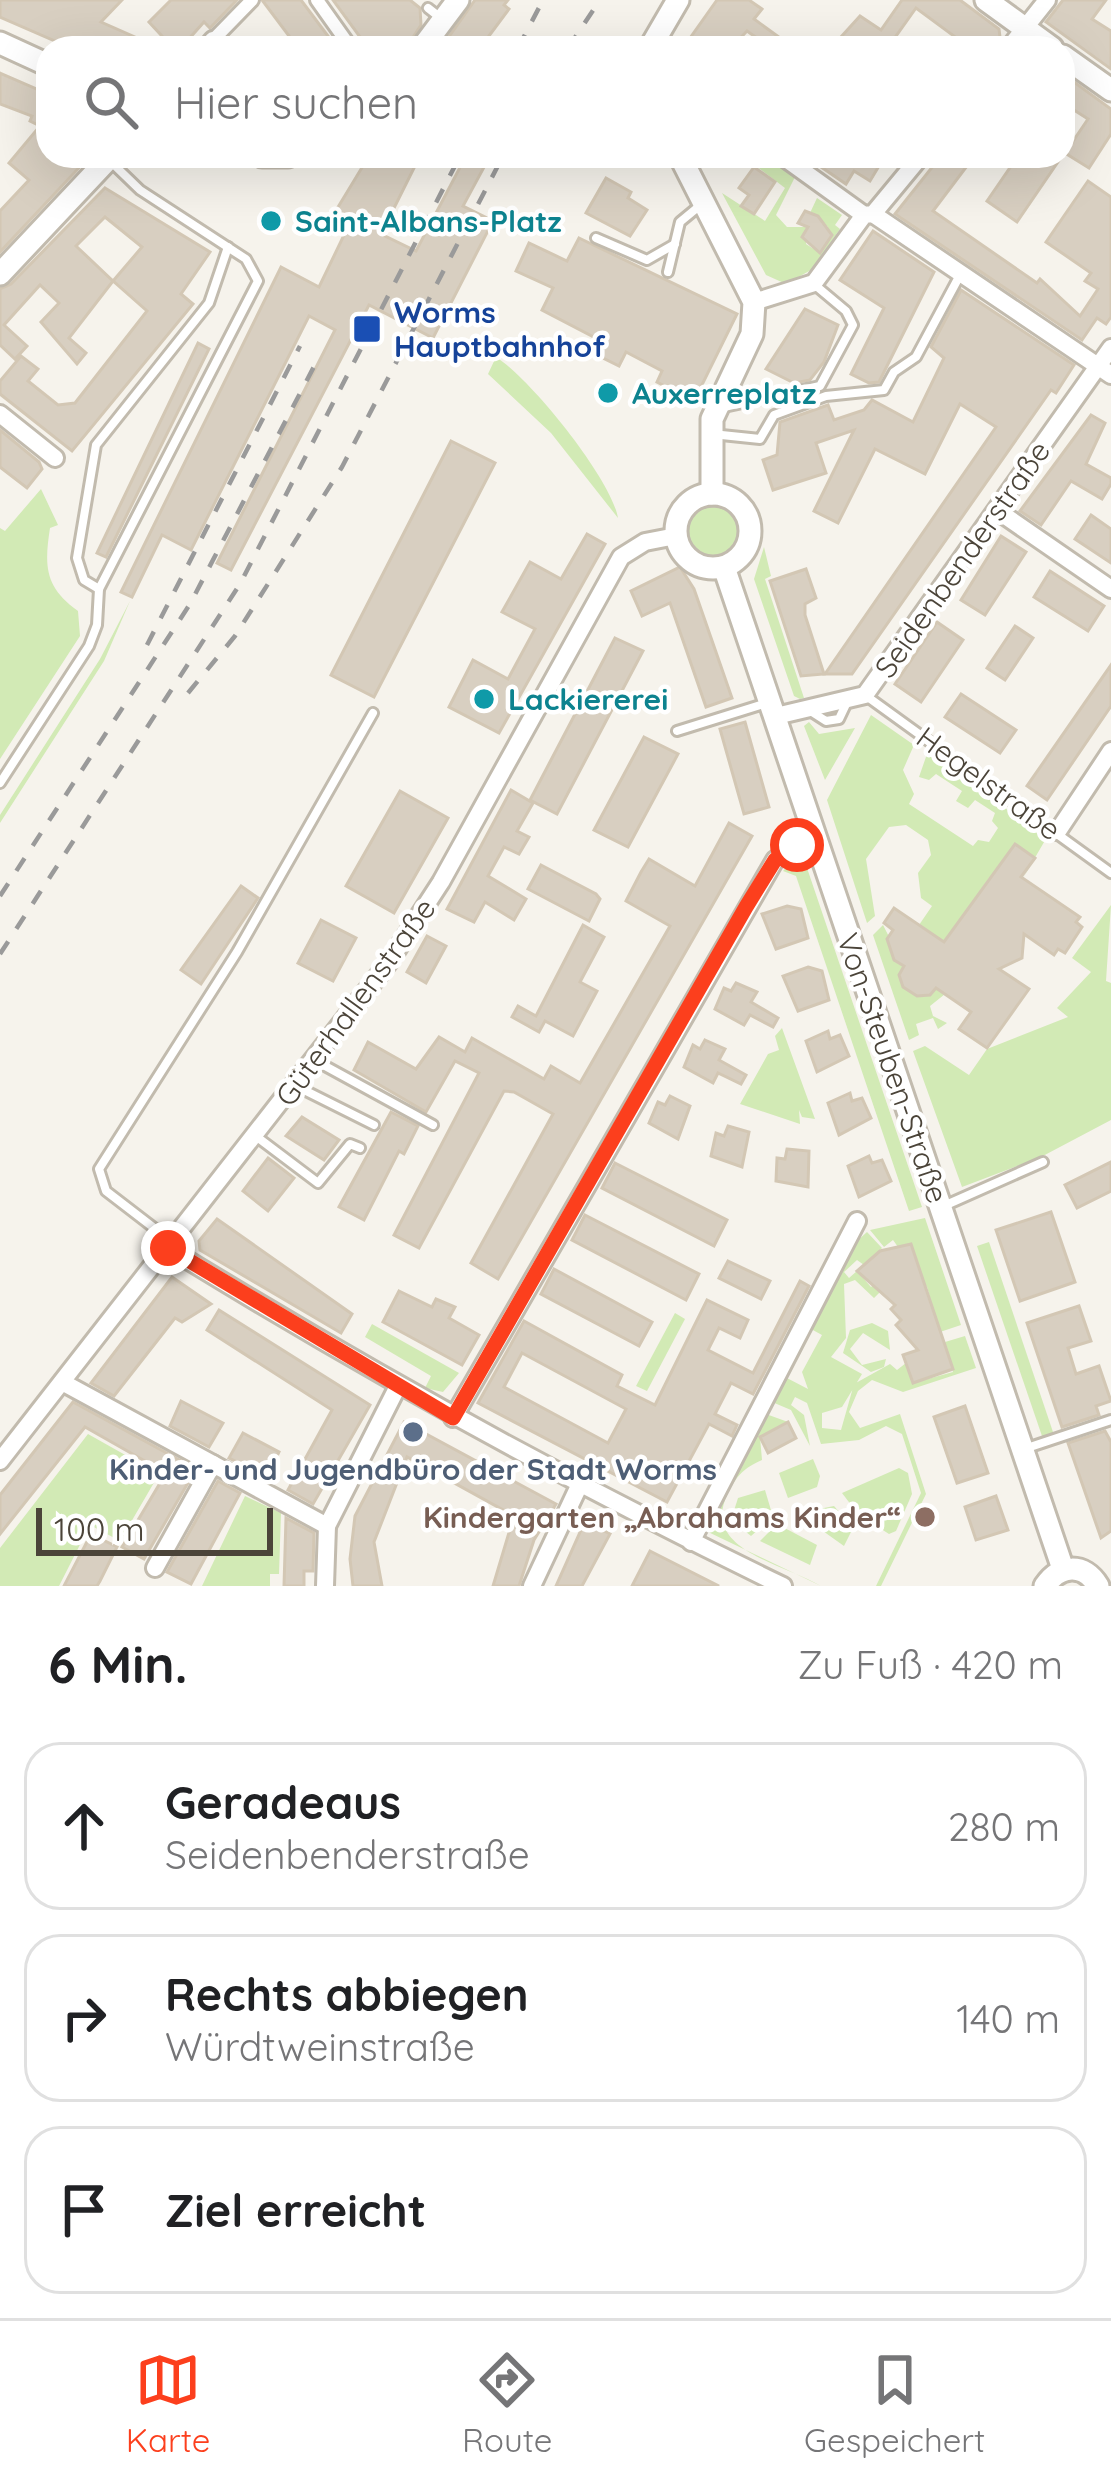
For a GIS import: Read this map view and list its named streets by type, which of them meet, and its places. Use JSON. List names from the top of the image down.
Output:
{
  "streets": {
    "street": ["Seidenbenderstraße", "Güterhallenstraße", "Von-Steuben-Straße"],
    "lane": ["Hegelstraße"]
  },
  "crossings": [
    ["Seidenbenderstraße", "Hegelstraße"],
    ["Seidenbenderstraße", "Von-Steuben-Straße"],
    ["Güterhallenstraße", "Von-Steuben-Straße"]
  ],
  "places": {
    "other": [
      "Saint-Albans-Platz",
      "Auxerreplatz",
      "Lackiererei",
      "Kinder- und Jugendbüro der Stadt Worms",
      "Kindergarten „Abrahams Kinder“"
    ],
    "transit": ["Worms Hauptbahnhof"]
  },
  "scale_bar": "100 m",
  "page": {
    "search": "Hier suchen",
    "scale": "100 m",
    "heading": ["6 Min.", "Zu Fuß · 420 m"],
    "list": [
      ["Geradeaus", "Seidenbenderstraße", "280 m"],
      ["Rechts abbiegen", "Würdtweinstraße", "140 m"],
      "Ziel erreicht"
    ],
    "nav": ["Karte", "Route", "Gespeichert"]
  }
}
